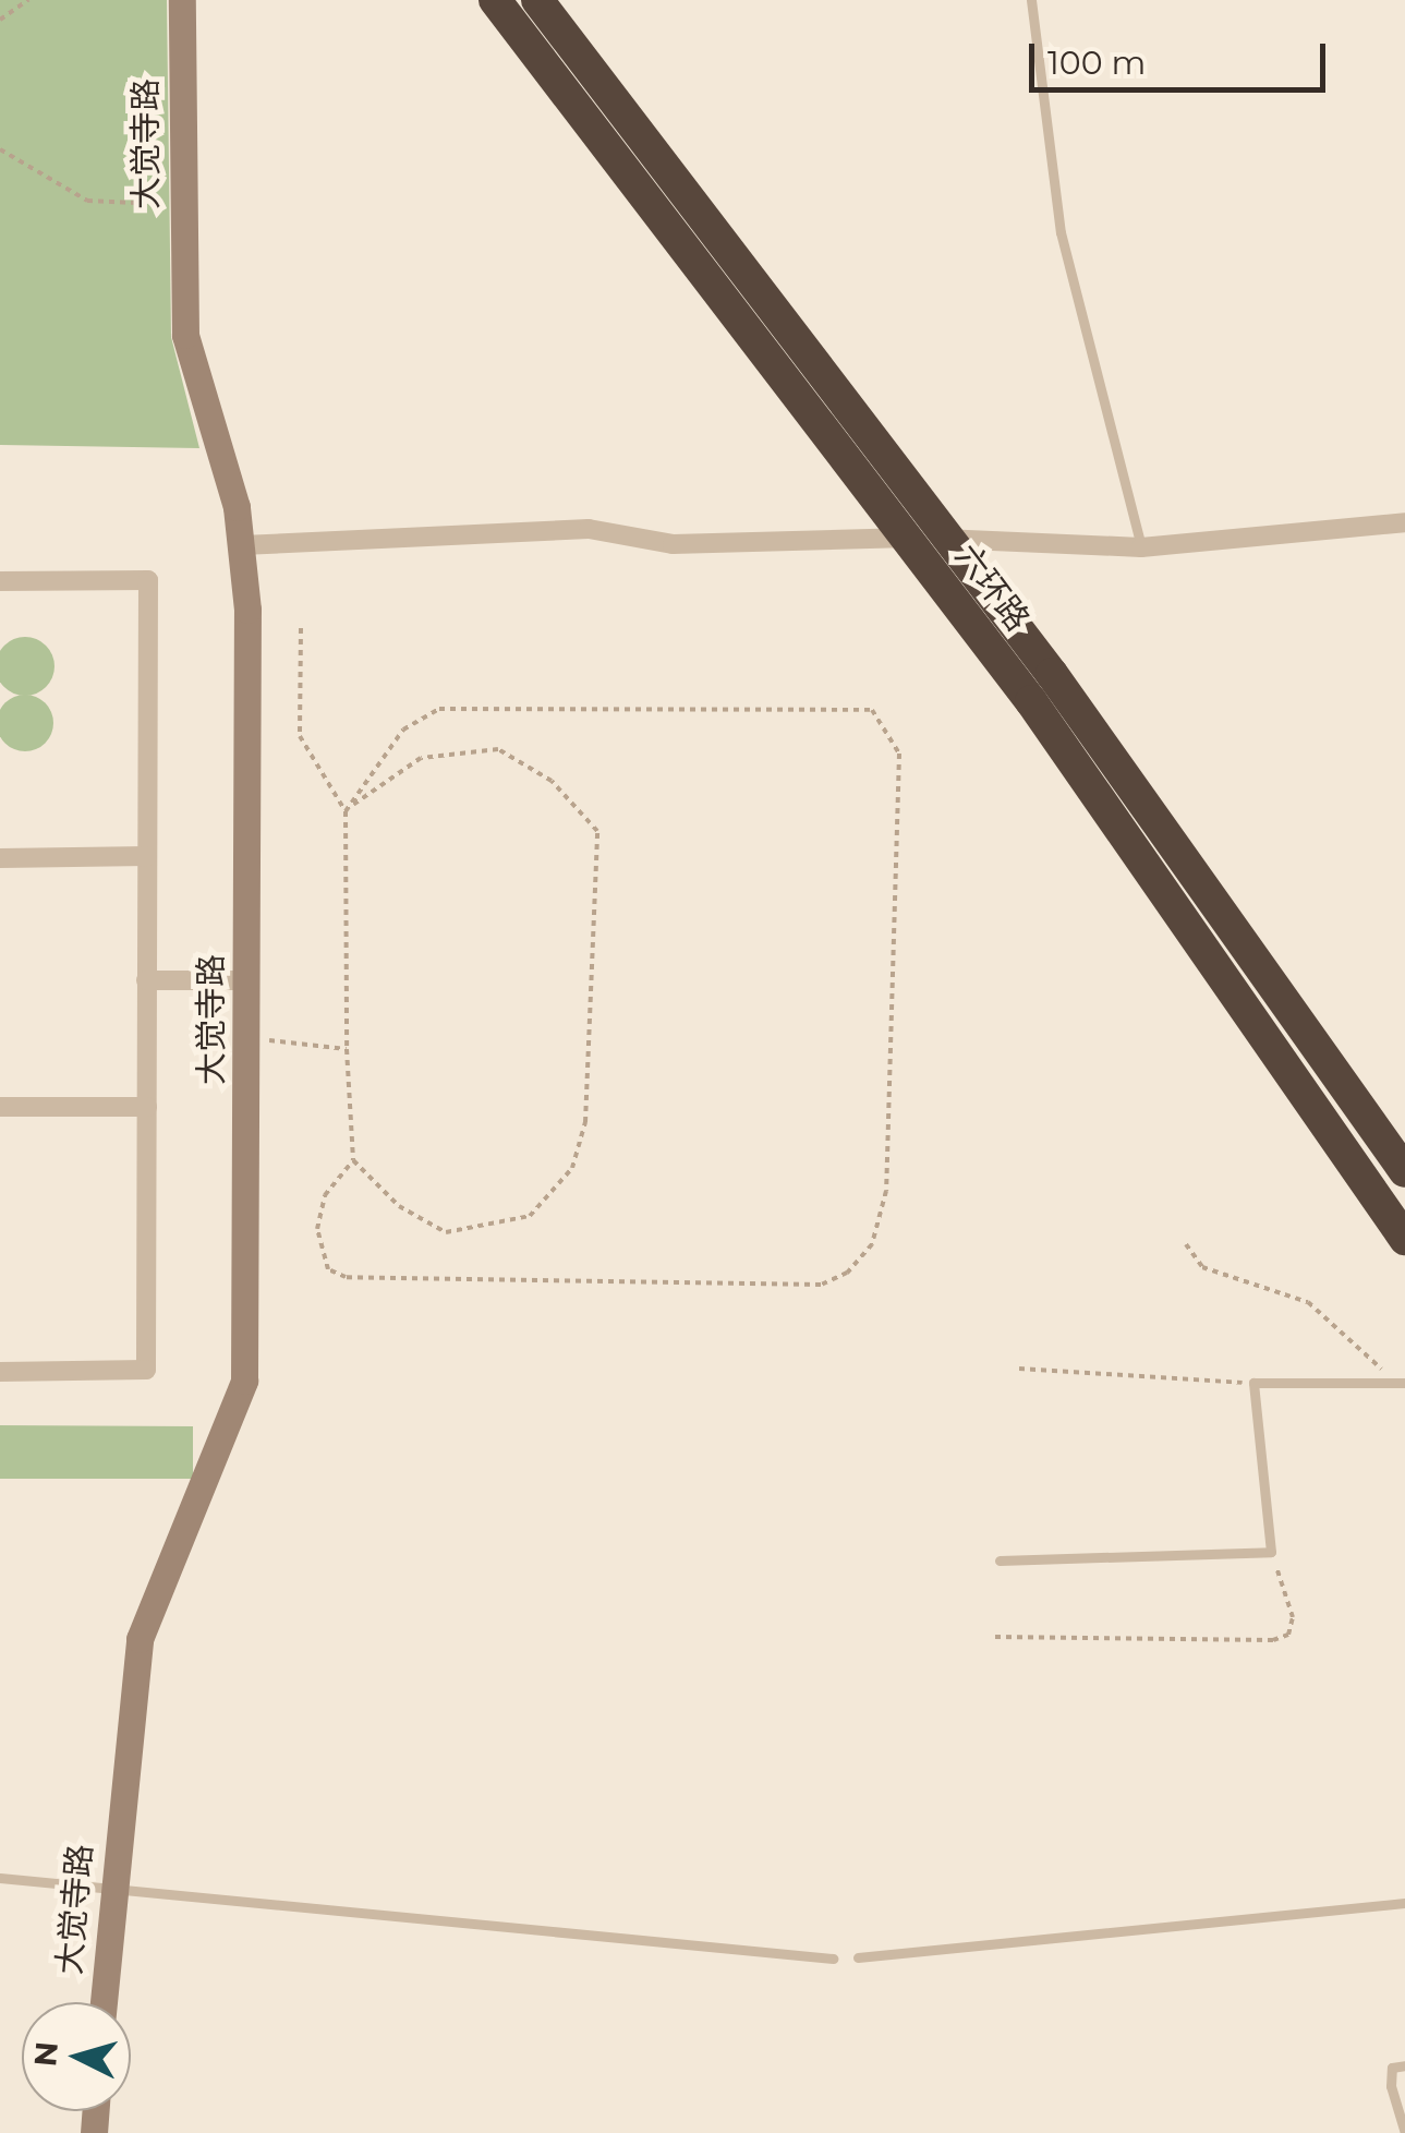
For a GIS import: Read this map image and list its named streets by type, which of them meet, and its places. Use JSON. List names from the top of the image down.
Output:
{
  "streets": {
    "highway": ["六环路"],
    "main road": ["大觉寺路"]
  },
  "scale_bar": "100 m",
  "north": "left"
}
